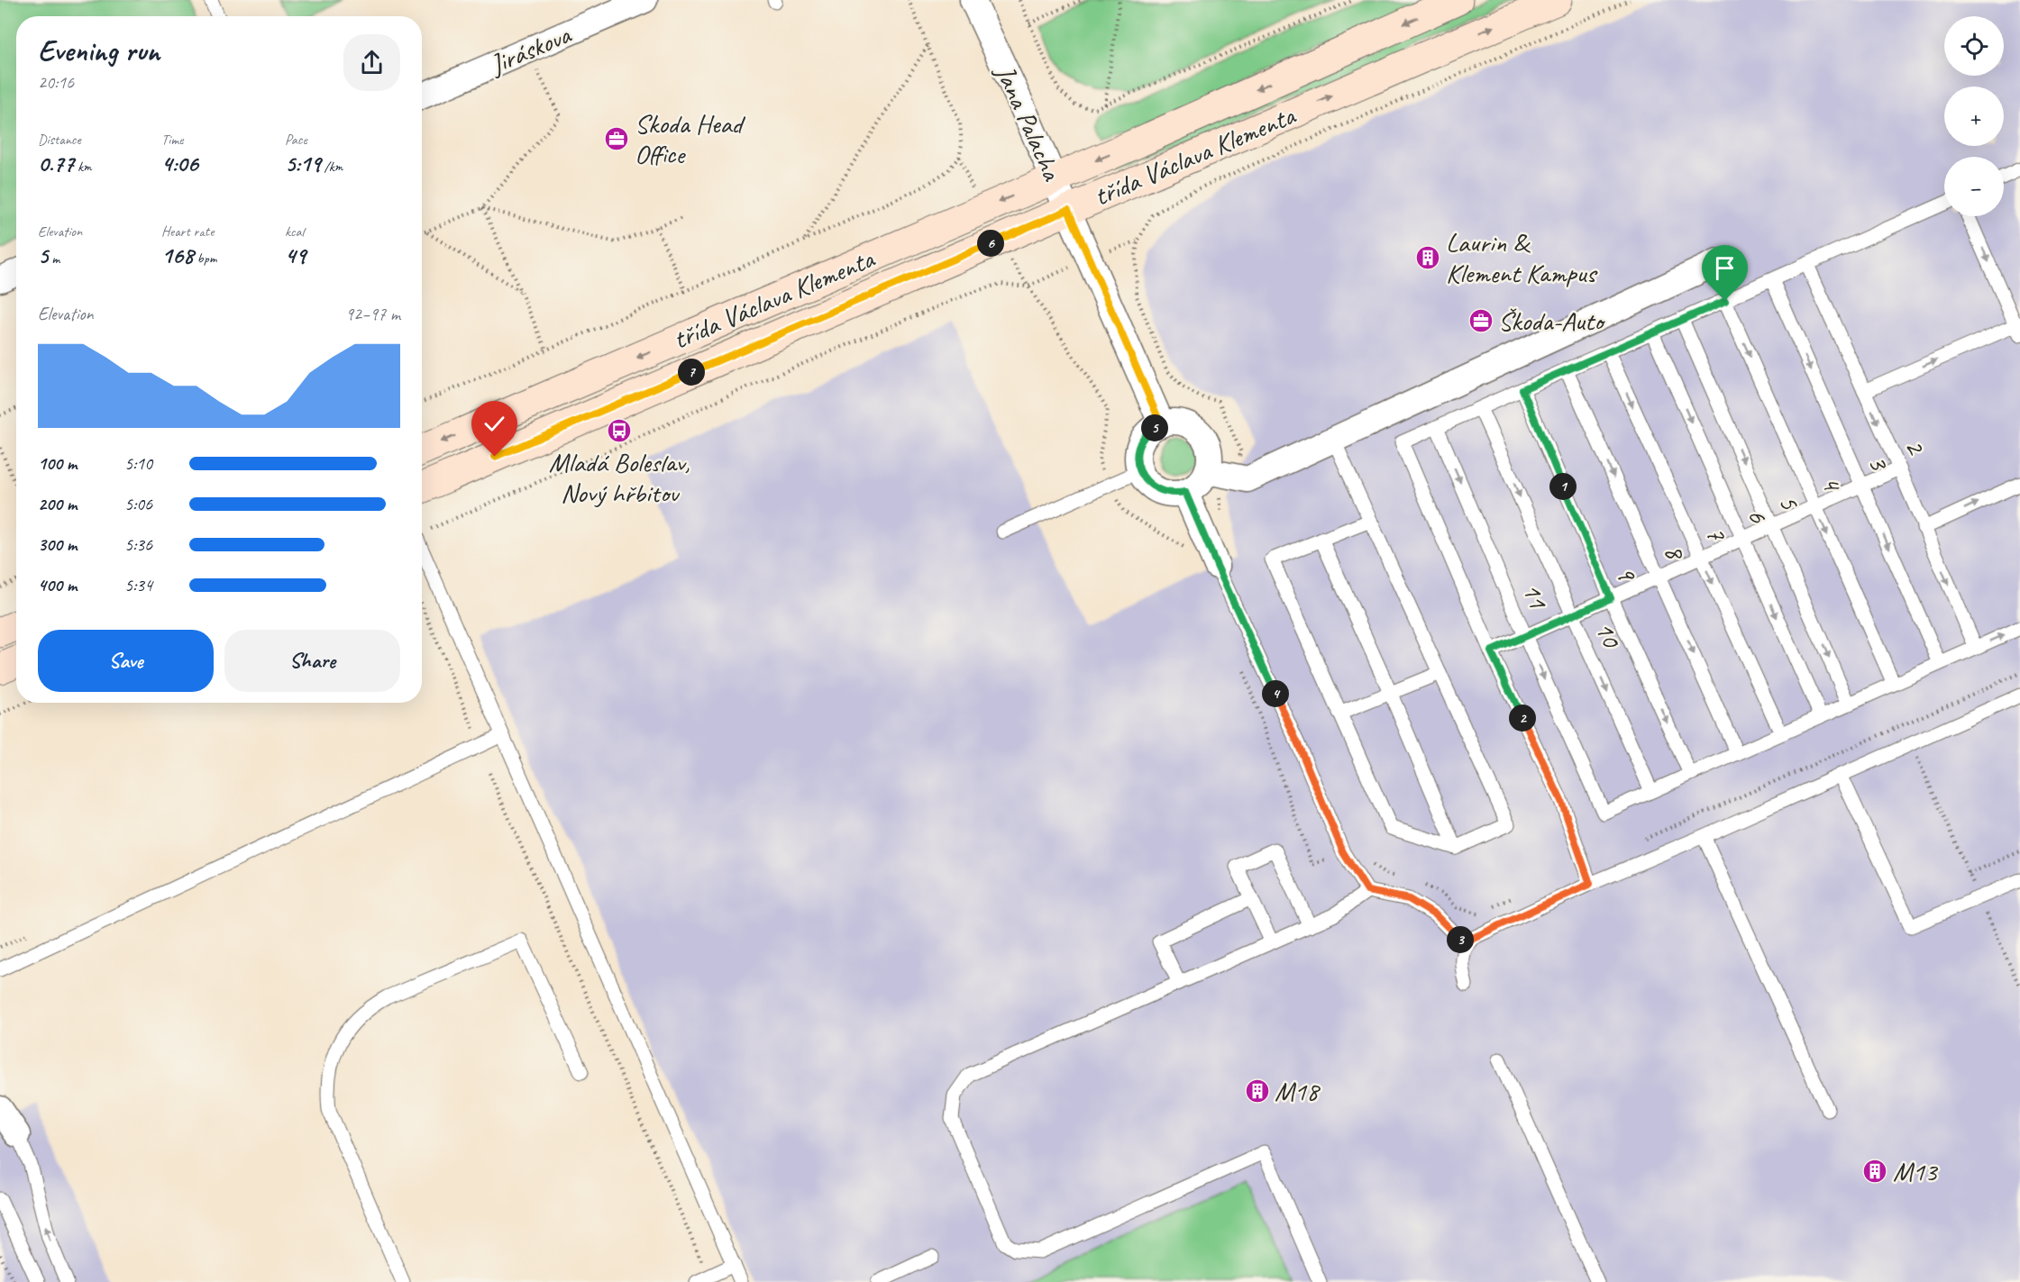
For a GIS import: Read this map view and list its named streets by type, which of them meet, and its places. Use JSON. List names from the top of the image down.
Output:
{
  "streets": {
    "street": ["Jiráskova", "Jana Palacha", "třída Václava Klementa"],
    "lane": [
      "2",
      "3",
      "4",
      "5",
      "6",
      "7",
      "8",
      "9",
      "11",
      "10"
    ]
  },
  "crossings": [
    ["Jana Palacha", "třída Václava Klementa"],
    ["11", "10"]
  ],
  "one_way": [
    "2",
    "3",
    "4",
    "5",
    "6",
    "7",
    "8",
    "9"
  ],
  "places": {
    "office": ["Skoda Head Office", "Škoda-Auto"],
    "building": ["Laurin & Klement Kampus", "M18", "M13"],
    "bus stop": ["Mladá Boleslav, Nový hřbitov"]
  },
  "page": {
    "map_buttons": ["+", "−"],
    "heading": ["Evening run", "20:16"],
    "stats": [
      ["Distance", "0.77 km"],
      ["Time", "4:06"],
      ["Pace", "5:19 /km"],
      ["Elevation", "5 m"],
      ["Heart rate", "168 bpm"],
      ["kcal", "49"]
    ],
    "pins": [
      "6",
      "7",
      "5",
      "1",
      "4",
      "2",
      "3"
    ],
    "chart": ["Elevation", "92–97 m"],
    "list": [
      {
        "name": "100 m",
        "note": "5:10"
      },
      {
        "name": "200 m",
        "note": "5:06"
      },
      {
        "name": "300 m",
        "note": "5:36"
      },
      {
        "name": "400 m",
        "note": "5:34"
      }
    ],
    "buttons": ["Save", "Share"]
  }
}
